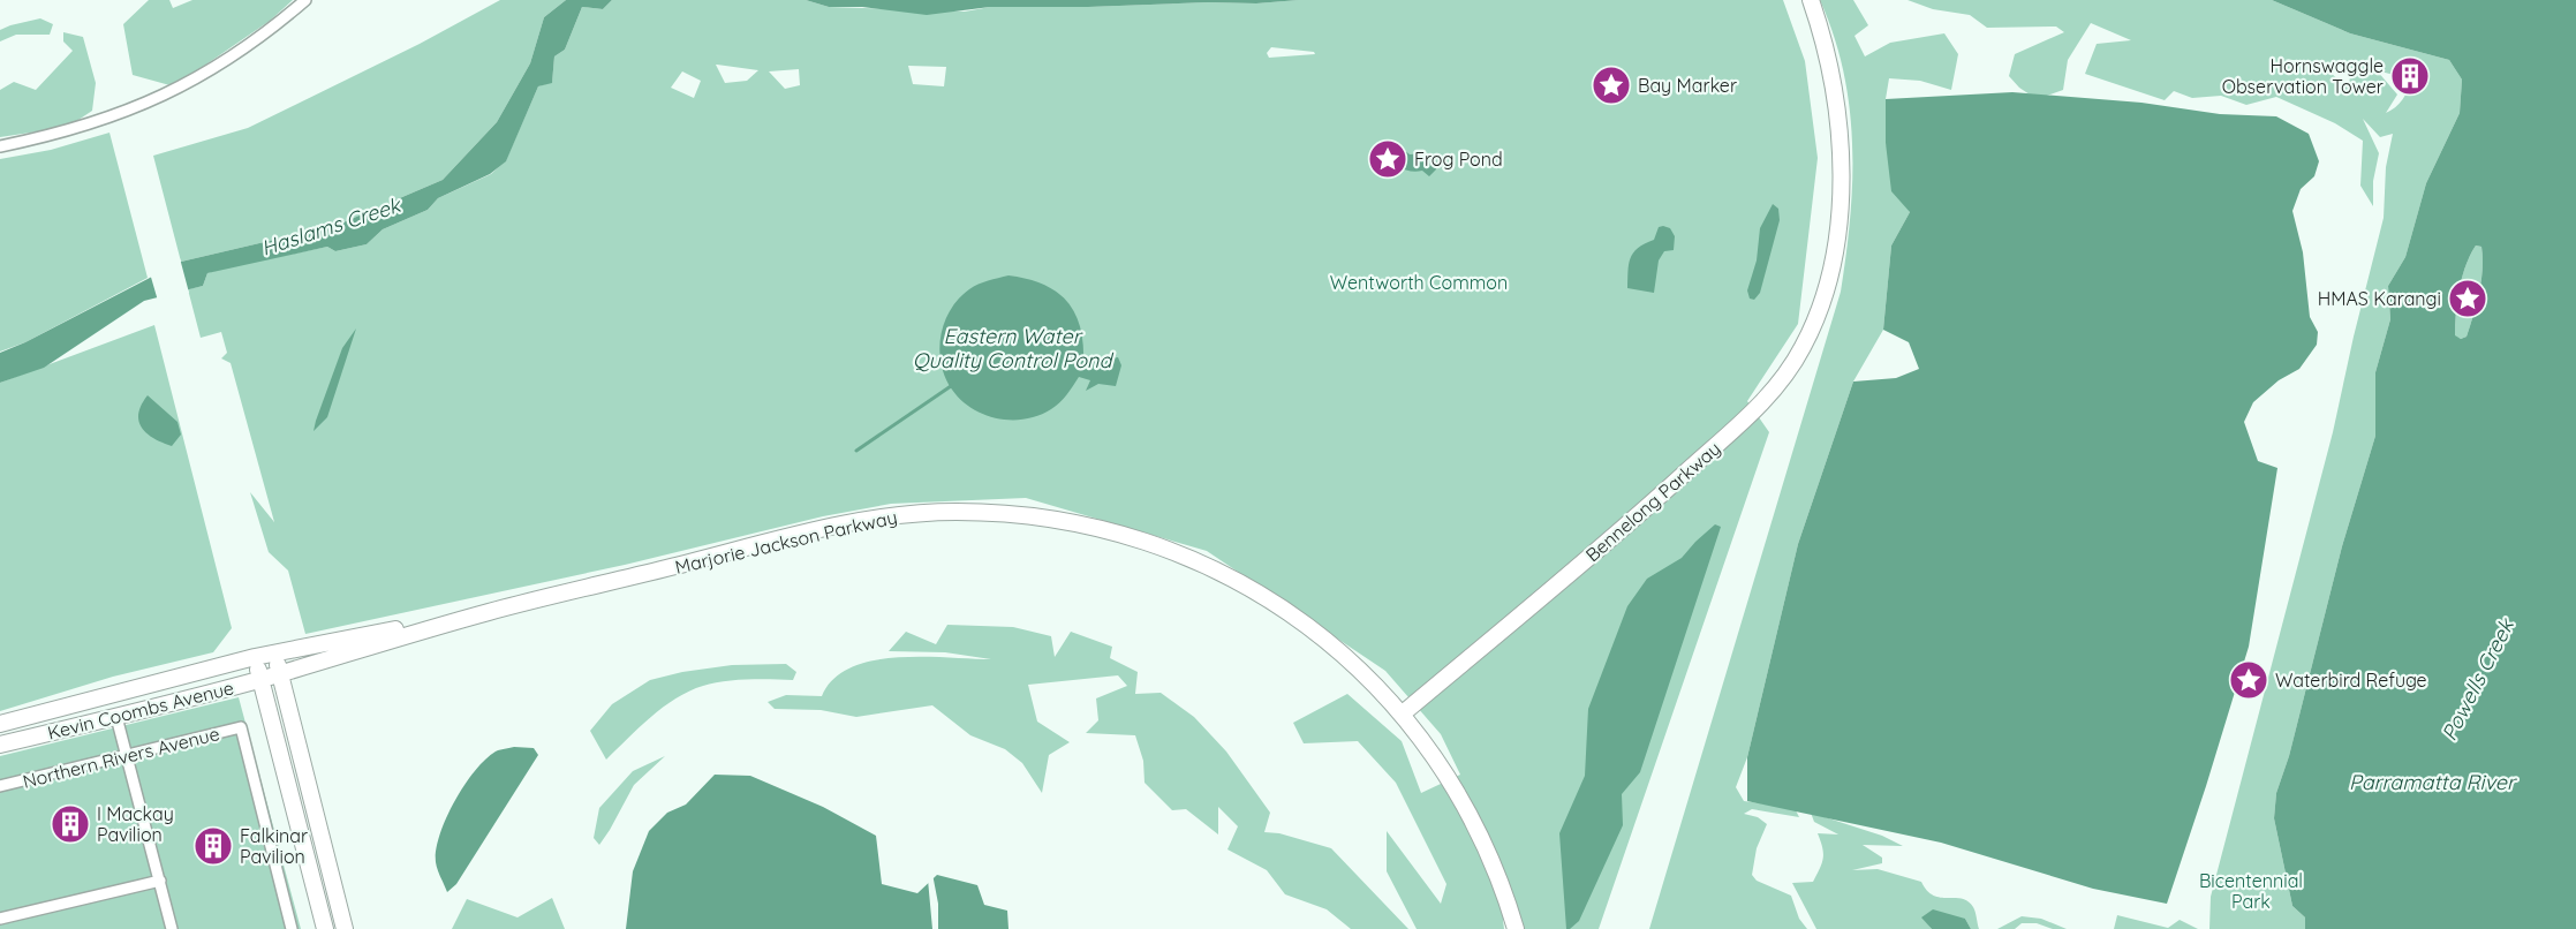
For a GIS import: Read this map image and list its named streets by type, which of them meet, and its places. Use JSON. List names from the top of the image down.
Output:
{
  "streets": {
    "street": [
      "Bennelong Parkway",
      "Marjorie Jackson Parkway",
      "Kevin Coombs Avenue",
      "Northern Rivers Avenue"
    ]
  },
  "crossings": [
    ["Bennelong Parkway", "Marjorie Jackson Parkway"],
    ["Marjorie Jackson Parkway", "Kevin Coombs Avenue"]
  ],
  "water": [
    "Haslams Creek",
    "Eastern Water Quality Control Pond",
    "Powells Creek",
    "Parramatta River"
  ],
  "parks": ["Wentworth Common", "Bicentennial Park"],
  "places": {
    "building": ["Hornswaggle Observation Tower", "I Mackay Pavilion", "Falkinar Pavilion"],
    "place": [
      "Bay Marker",
      "Frog Pond",
      "HMAS Karangi",
      "Waterbird Refuge"
    ]
  }
}
